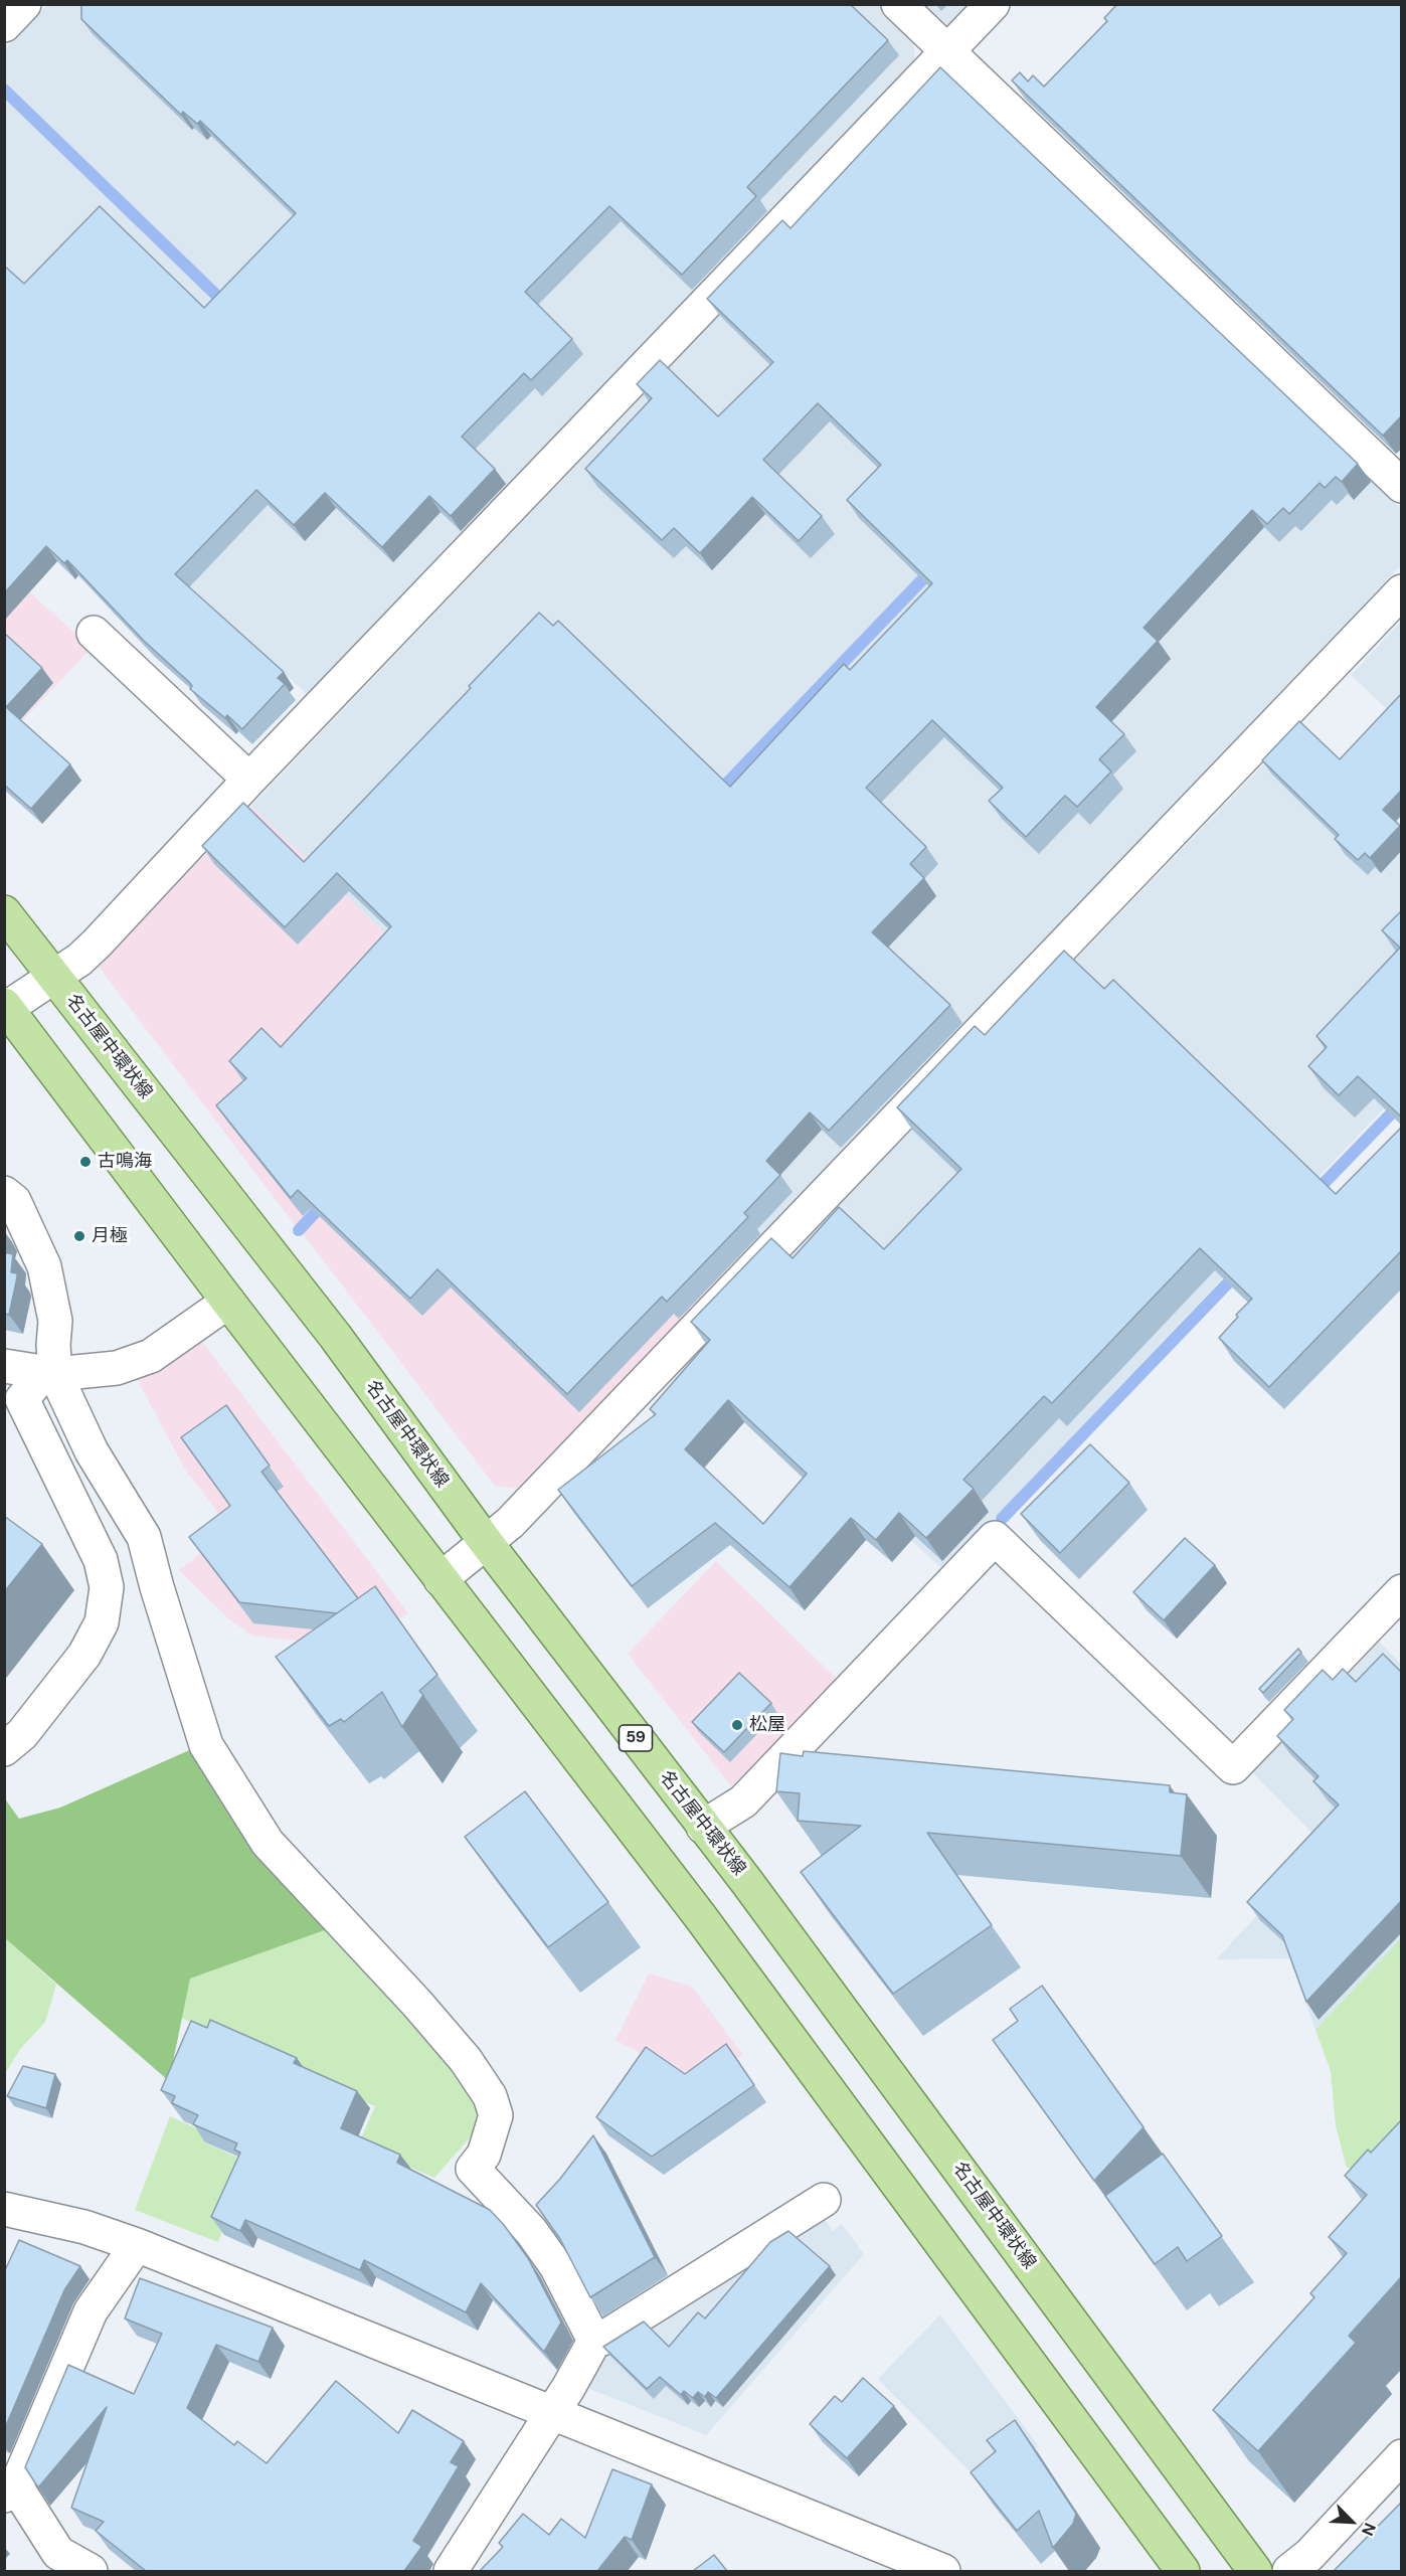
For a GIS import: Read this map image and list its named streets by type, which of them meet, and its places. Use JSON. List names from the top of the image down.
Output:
{
  "streets": {
    "main road": ["名古屋中環状線", "59"]
  },
  "places": ["古鳴海", "月極", "松屋"],
  "north": "bottom right"
}
